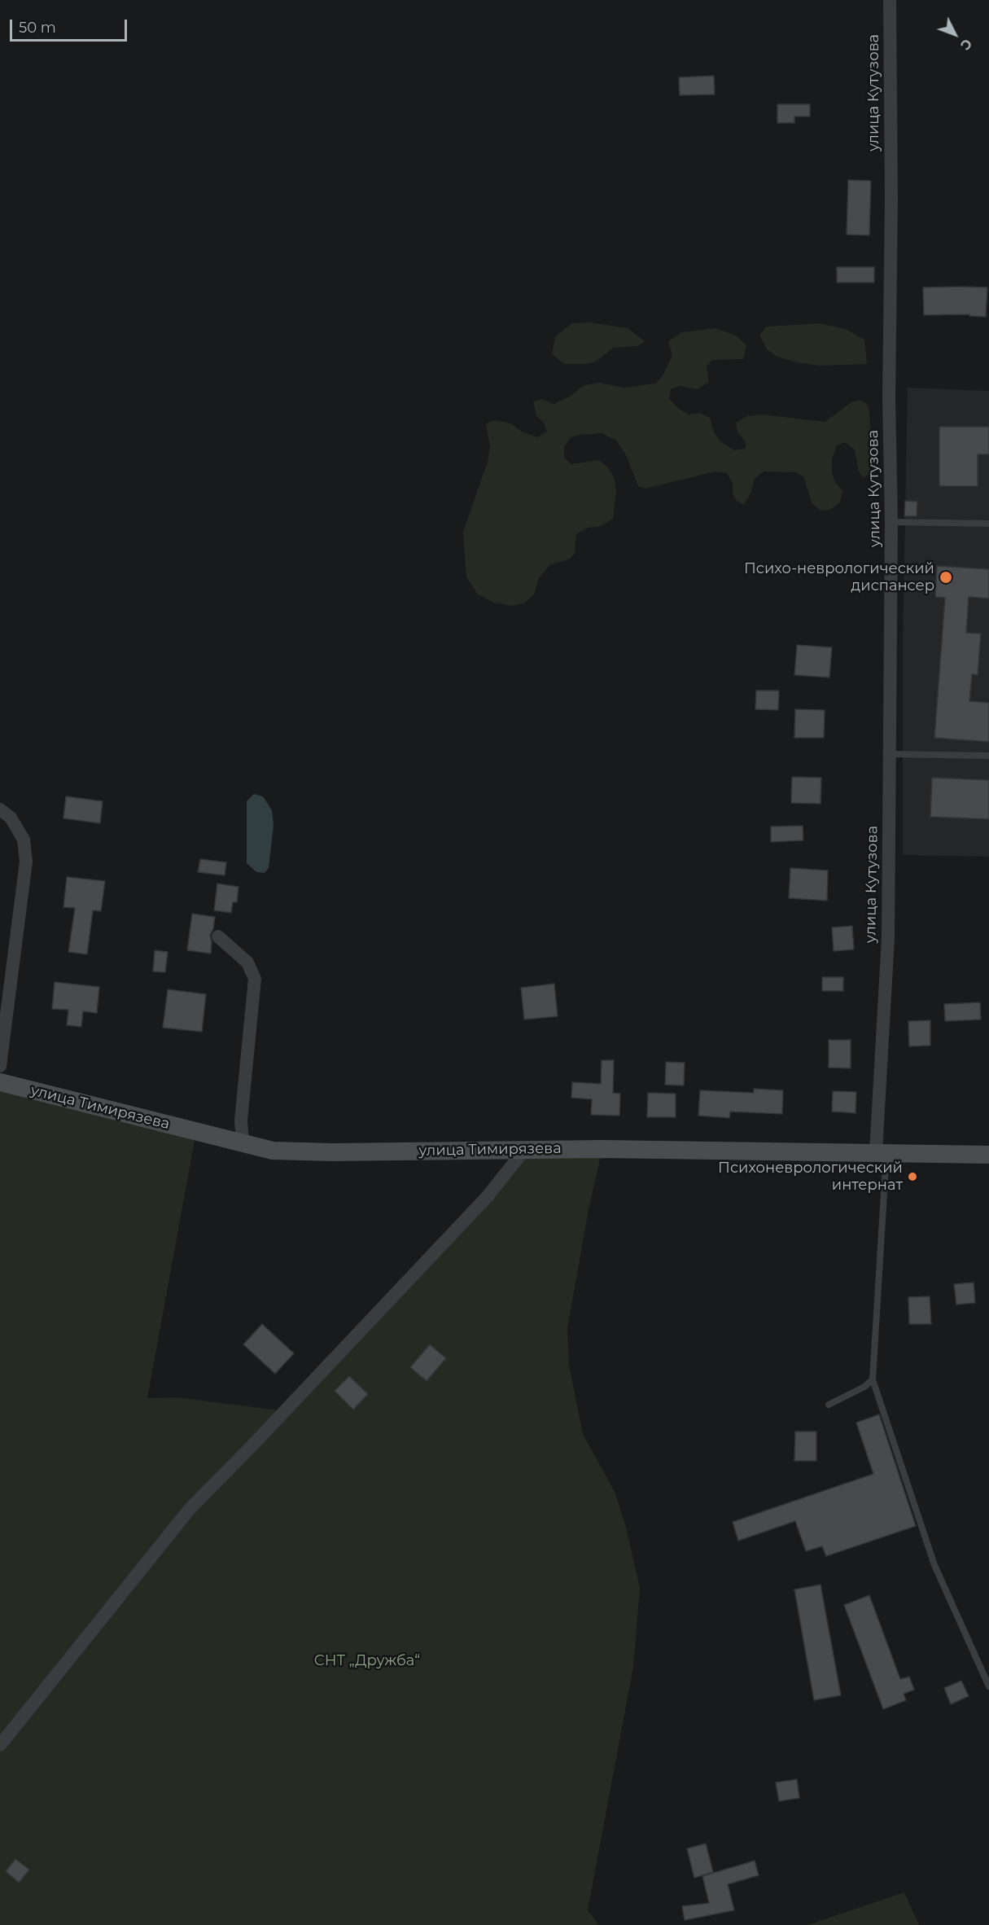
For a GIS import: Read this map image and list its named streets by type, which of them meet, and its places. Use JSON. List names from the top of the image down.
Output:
{
  "streets": {
    "main road": ["улица Тимирязева"],
    "street": ["улица Кутузова"]
  },
  "crossings": [
    ["улица Кутузова", "улица Тимирязева"]
  ],
  "parks": ["СНТ „Дружба“"],
  "places": ["Психо-неврологический диспансер", "Психоневрологический интернат"],
  "scale_bar": "50 m",
  "north": "bottom right"
}
